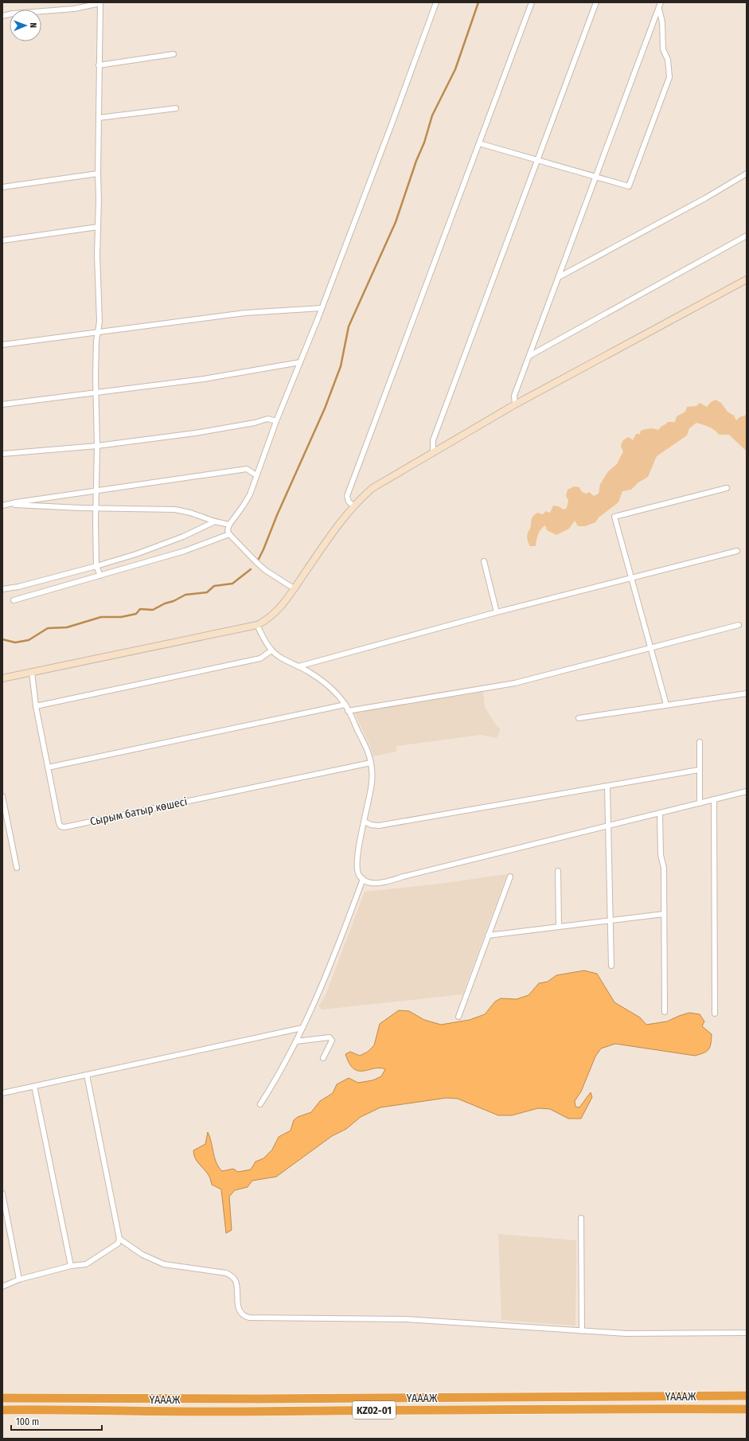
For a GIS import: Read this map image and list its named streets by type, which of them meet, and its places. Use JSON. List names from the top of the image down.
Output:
{
  "streets": {
    "highway": ["ҮАААЖ", "KZ02-01"],
    "street": ["Сырым батыр көшесі"]
  },
  "scale_bar": "100 m",
  "north": "right"
}
